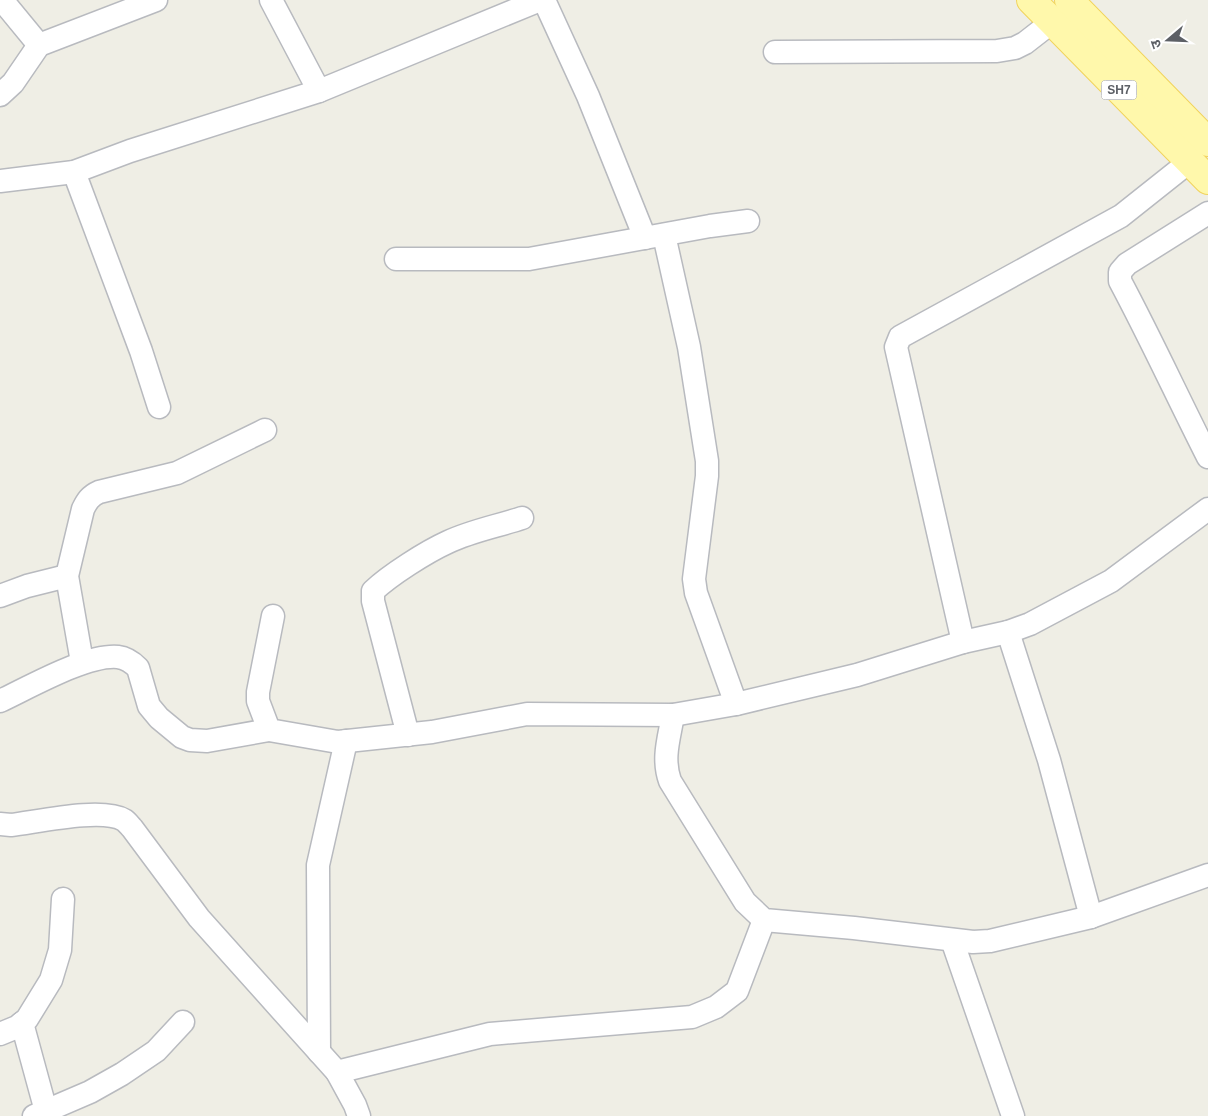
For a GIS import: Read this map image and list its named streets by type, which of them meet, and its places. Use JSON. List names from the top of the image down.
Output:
{
  "streets": {
    "main road": ["SH7"]
  },
  "north": "left"
}
